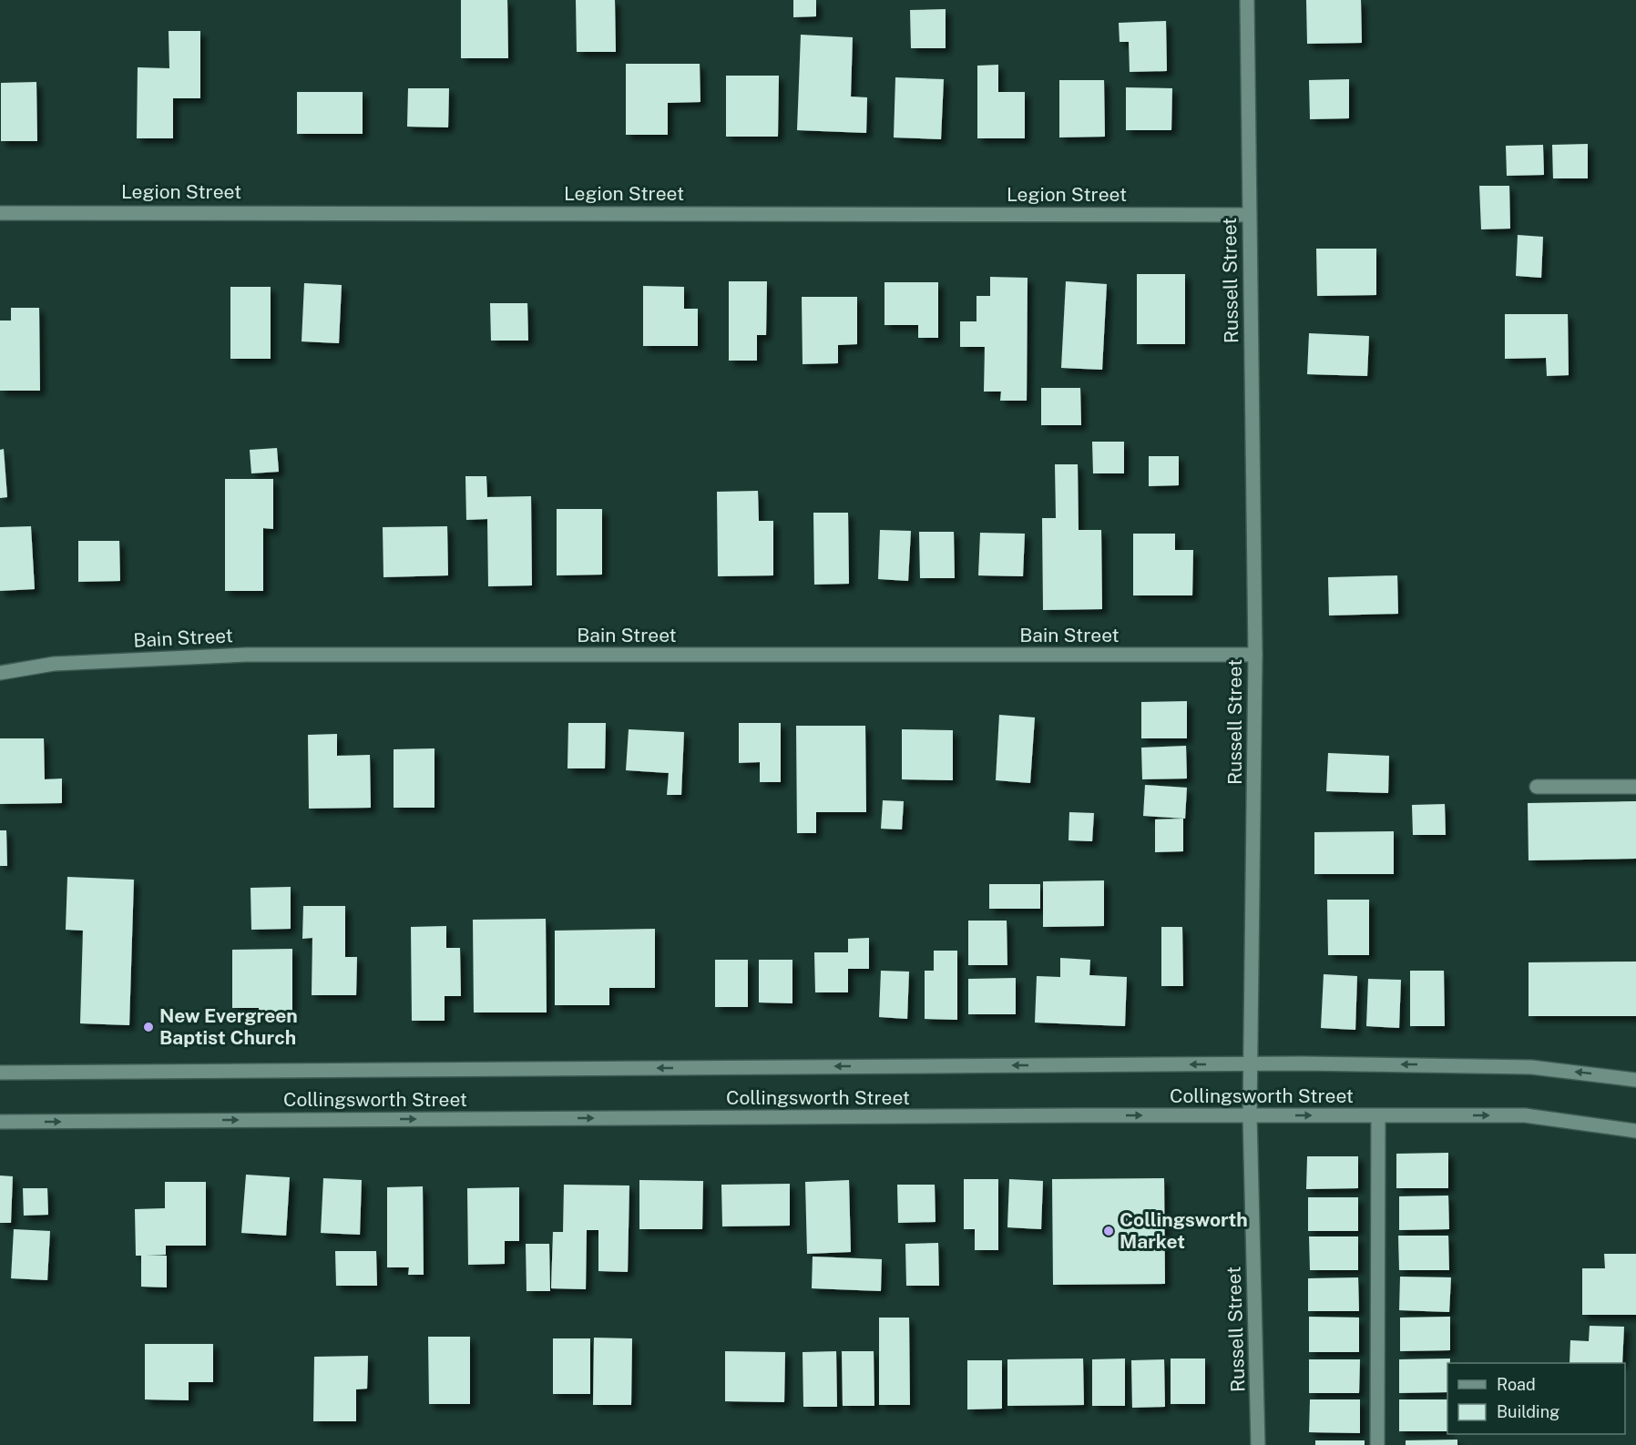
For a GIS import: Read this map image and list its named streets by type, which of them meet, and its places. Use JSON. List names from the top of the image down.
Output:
{
  "streets": {
    "street": [
      "Legion Street",
      "Russell Street",
      "Bain Street",
      "Collingsworth Street"
    ]
  },
  "crossings": [
    ["Legion Street", "Russell Street"],
    ["Russell Street", "Bain Street"],
    ["Russell Street", "Collingsworth Street"]
  ],
  "places": ["New Evergreen Baptist Church", "Collingsworth Market"],
  "legend": ["Road", "Building"]
}
